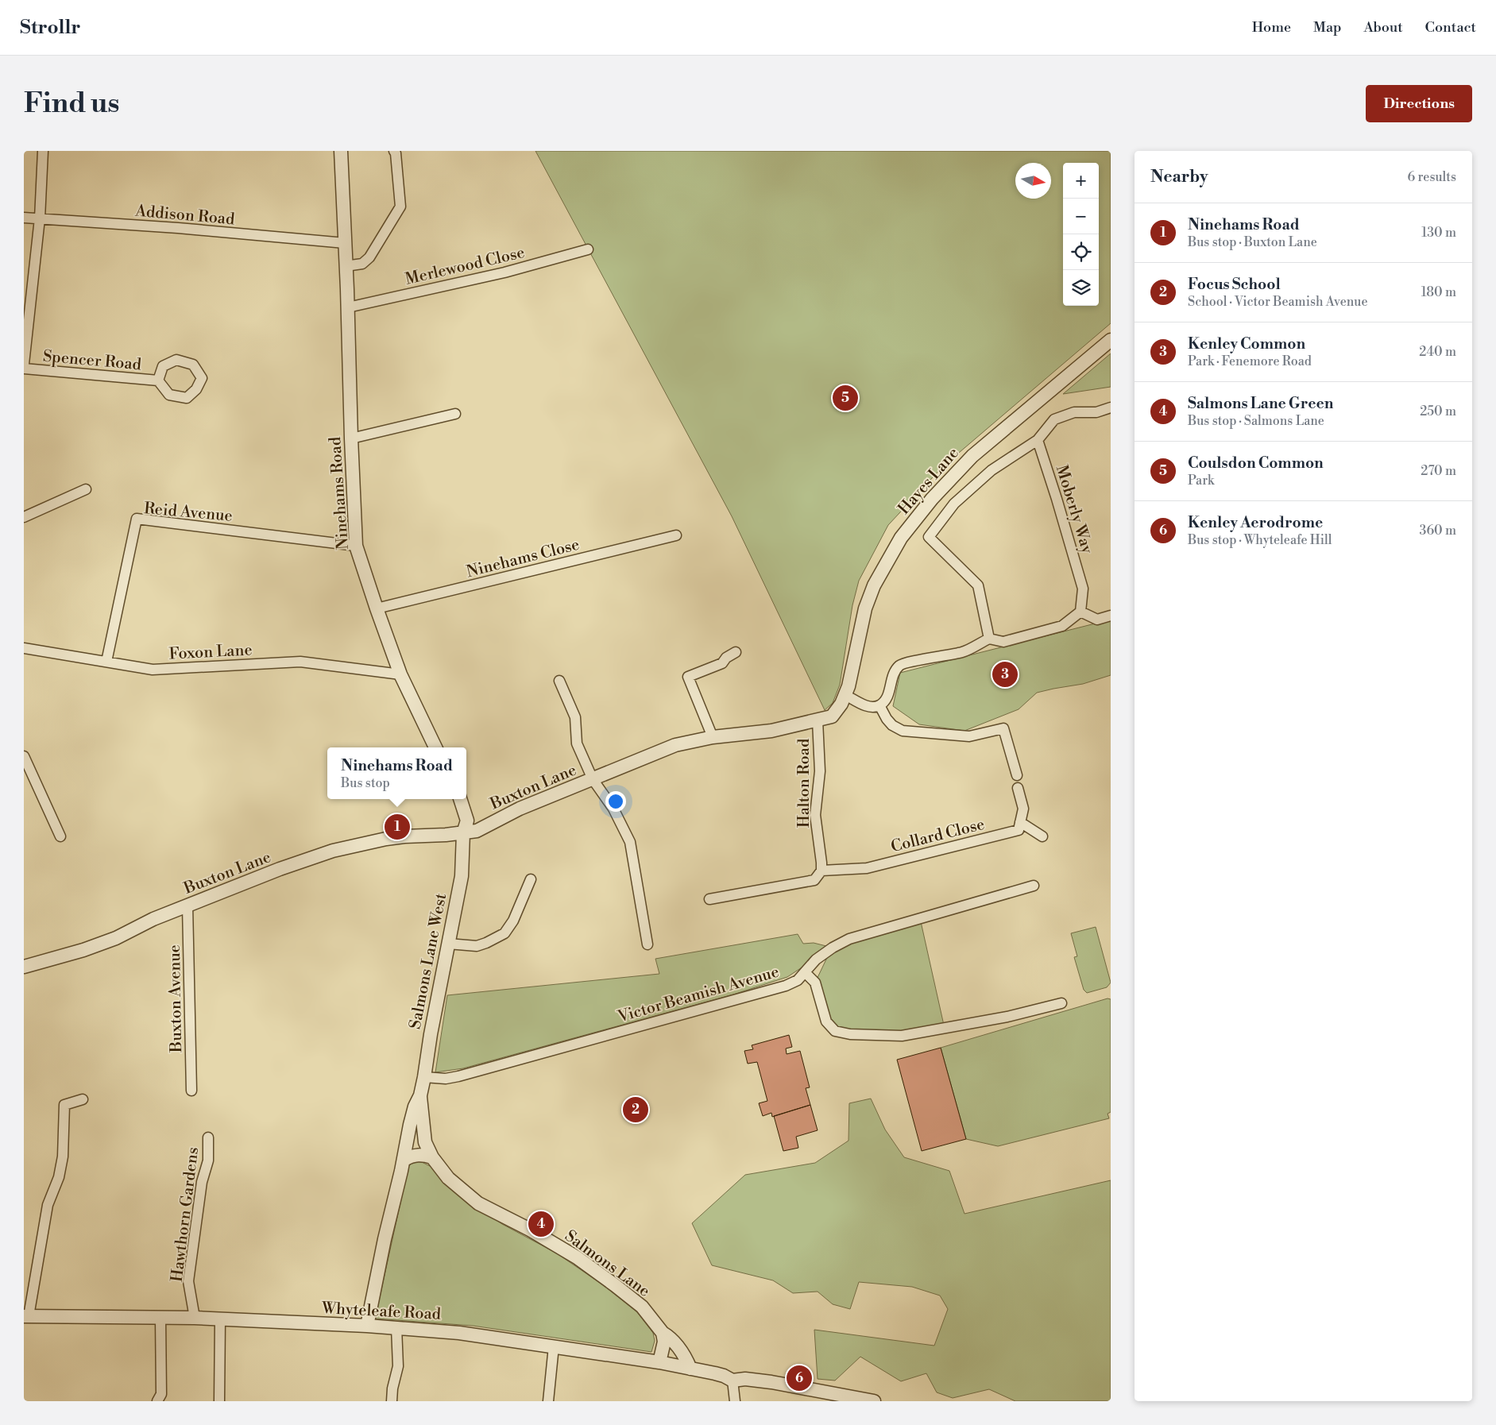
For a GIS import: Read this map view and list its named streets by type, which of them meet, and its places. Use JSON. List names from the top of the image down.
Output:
{
  "streets": {
    "street": [
      "Addison Road",
      "Merlewood Close",
      "Spencer Road",
      "Hayes Lane",
      "Ninehams Road",
      "Moberly Way",
      "Reid Avenue",
      "Ninehams Close",
      "Foxon Lane",
      "Halton Road",
      "Buxton Lane",
      "Collard Close",
      "Salmons Lane West",
      "Victor Beamish Avenue",
      "Buxton Avenue",
      "Hawthorn Gardens",
      "Salmons Lane",
      "Whyteleafe Road"
    ]
  },
  "crossings": [
    ["Addison Road", "Ninehams Road"],
    ["Merlewood Close", "Ninehams Road"],
    ["Hayes Lane", "Buxton Lane"],
    ["Ninehams Road", "Reid Avenue"],
    ["Ninehams Road", "Ninehams Close"],
    ["Ninehams Road", "Foxon Lane"],
    ["Reid Avenue", "Foxon Lane"],
    ["Halton Road", "Buxton Lane"],
    ["Halton Road", "Collard Close"],
    ["Buxton Lane", "Salmons Lane West"],
    ["Buxton Lane", "Buxton Avenue"],
    ["Salmons Lane West", "Victor Beamish Avenue"],
    ["Salmons Lane West", "Salmons Lane"],
    ["Salmons Lane West", "Whyteleafe Road"],
    ["Hawthorn Gardens", "Whyteleafe Road"],
    ["Salmons Lane", "Whyteleafe Road"]
  ],
  "north": "right",
  "page": {
    "header": "Strollr",
    "nav": [
      "Home",
      "Map",
      "About",
      "Contact"
    ],
    "buttons": "Directions",
    "title": "Find us",
    "heading": ["Nearby", "6 results"],
    "map_buttons": ["+", "−"],
    "list": [
      {
        "mark": "1",
        "name": "Ninehams Road",
        "note": "Bus stop · Buxton Lane",
        "value": "130 m"
      },
      {
        "mark": "2",
        "name": "Focus School",
        "note": "School · Victor Beamish Avenue",
        "value": "180 m"
      },
      {
        "mark": "3",
        "name": "Kenley Common",
        "note": "Park · Fenemore Road",
        "value": "240 m"
      },
      {
        "mark": "4",
        "name": "Salmons Lane Green",
        "note": "Bus stop · Salmons Lane",
        "value": "250 m"
      },
      {
        "mark": "5",
        "name": "Coulsdon Common",
        "note": "Park",
        "value": "270 m"
      },
      {
        "mark": "6",
        "name": "Kenley Aerodrome",
        "note": "Bus stop · Whyteleafe Hill",
        "value": "360 m"
      }
    ],
    "pins": [
      "5",
      "3",
      "1",
      "2",
      "4",
      "6"
    ],
    "popup": ["Ninehams Road", "Bus stop"]
  }
}
